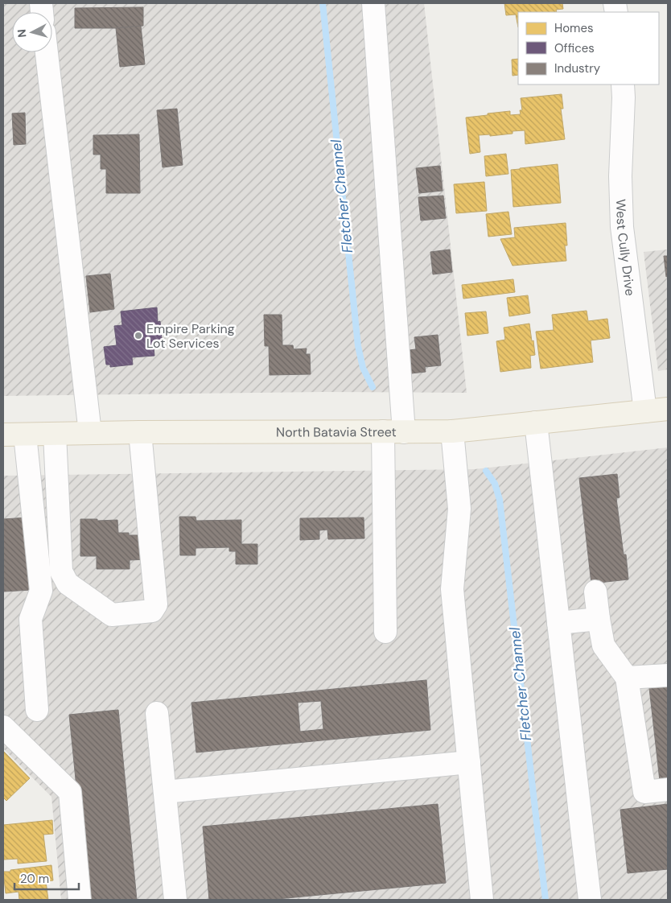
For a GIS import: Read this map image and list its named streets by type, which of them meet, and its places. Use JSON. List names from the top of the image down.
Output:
{
  "streets": {
    "main road": ["North Batavia Street"],
    "street": ["West Cully Drive"]
  },
  "crossings": [
    ["West Cully Drive", "North Batavia Street"]
  ],
  "water": ["Fletcher Channel"],
  "places": ["Empire Parking Lot Services"],
  "legend": ["Homes", "Offices", "Industry"],
  "scale_bar": "20 m",
  "north": "left"
}
